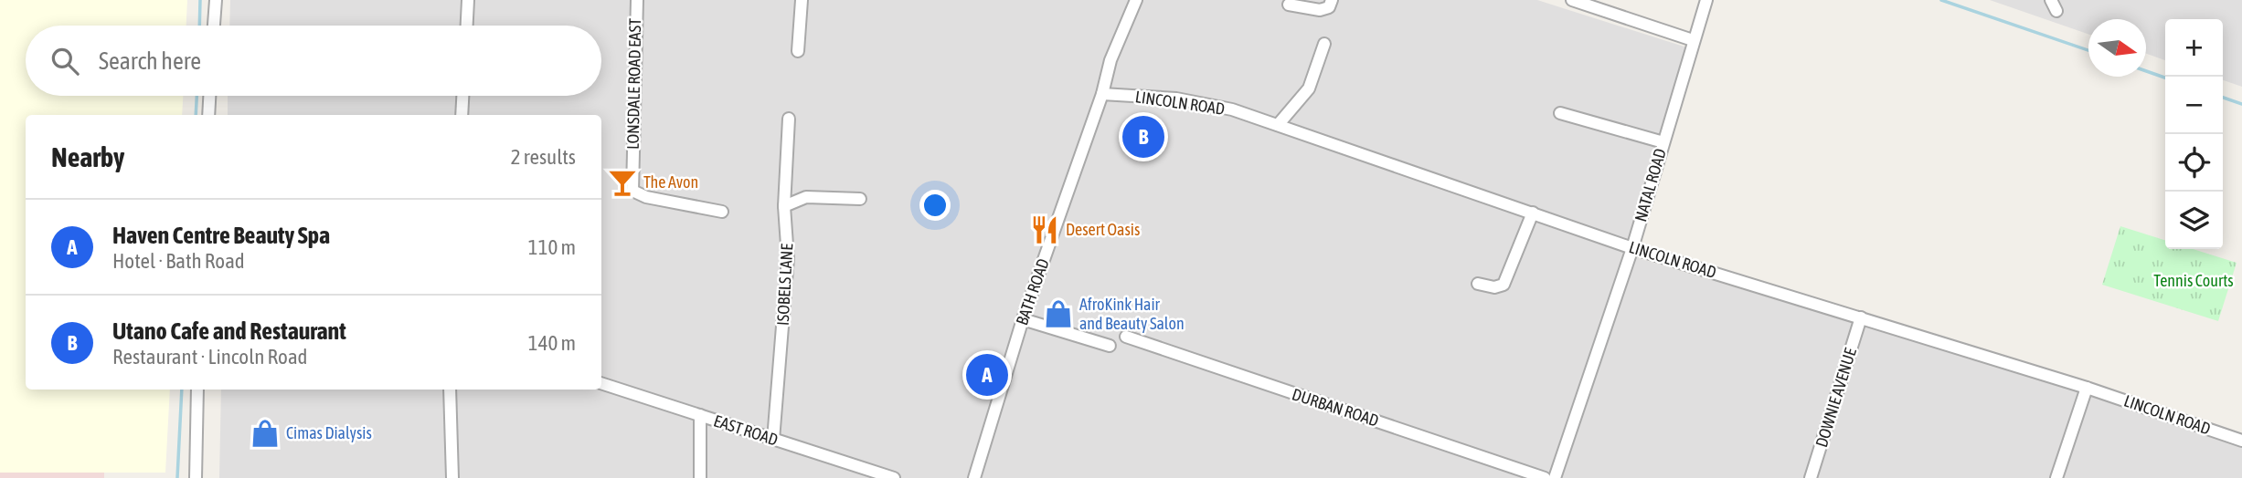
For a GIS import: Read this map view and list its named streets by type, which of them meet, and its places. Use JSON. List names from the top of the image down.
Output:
{
  "streets": {
    "street": [
      "LONSDALE ROAD EAST",
      "LINCOLN ROAD",
      "NATAL ROAD",
      "ISOBELS LANE",
      "BATH ROAD",
      "DOWNIE AVENUE",
      "DURBAN ROAD",
      "EAST ROAD"
    ]
  },
  "crossings": [
    ["LINCOLN ROAD", "NATAL ROAD"],
    ["LINCOLN ROAD", "BATH ROAD"],
    ["LINCOLN ROAD", "DOWNIE AVENUE"],
    ["ISOBELS LANE", "EAST ROAD"]
  ],
  "parks": ["Tennis Courts"],
  "places": {
    "bar": ["The Avon"],
    "restaurant": ["Desert Oasis"],
    "shop": ["AfroKink Hair and Beauty Salon", "Cimas Dialysis"]
  },
  "north": "right",
  "page": {
    "map_buttons": ["+", "−"],
    "search": "Search here",
    "pins": ["B", "A"],
    "heading": ["Nearby", "2 results"],
    "list": [
      {
        "mark": "A",
        "name": "Haven Centre Beauty Spa",
        "note": "Hotel · Bath Road",
        "value": "110 m"
      },
      {
        "mark": "B",
        "name": "Utano Cafe and Restaurant",
        "note": "Restaurant · Lincoln Road",
        "value": "140 m"
      }
    ]
  }
}
